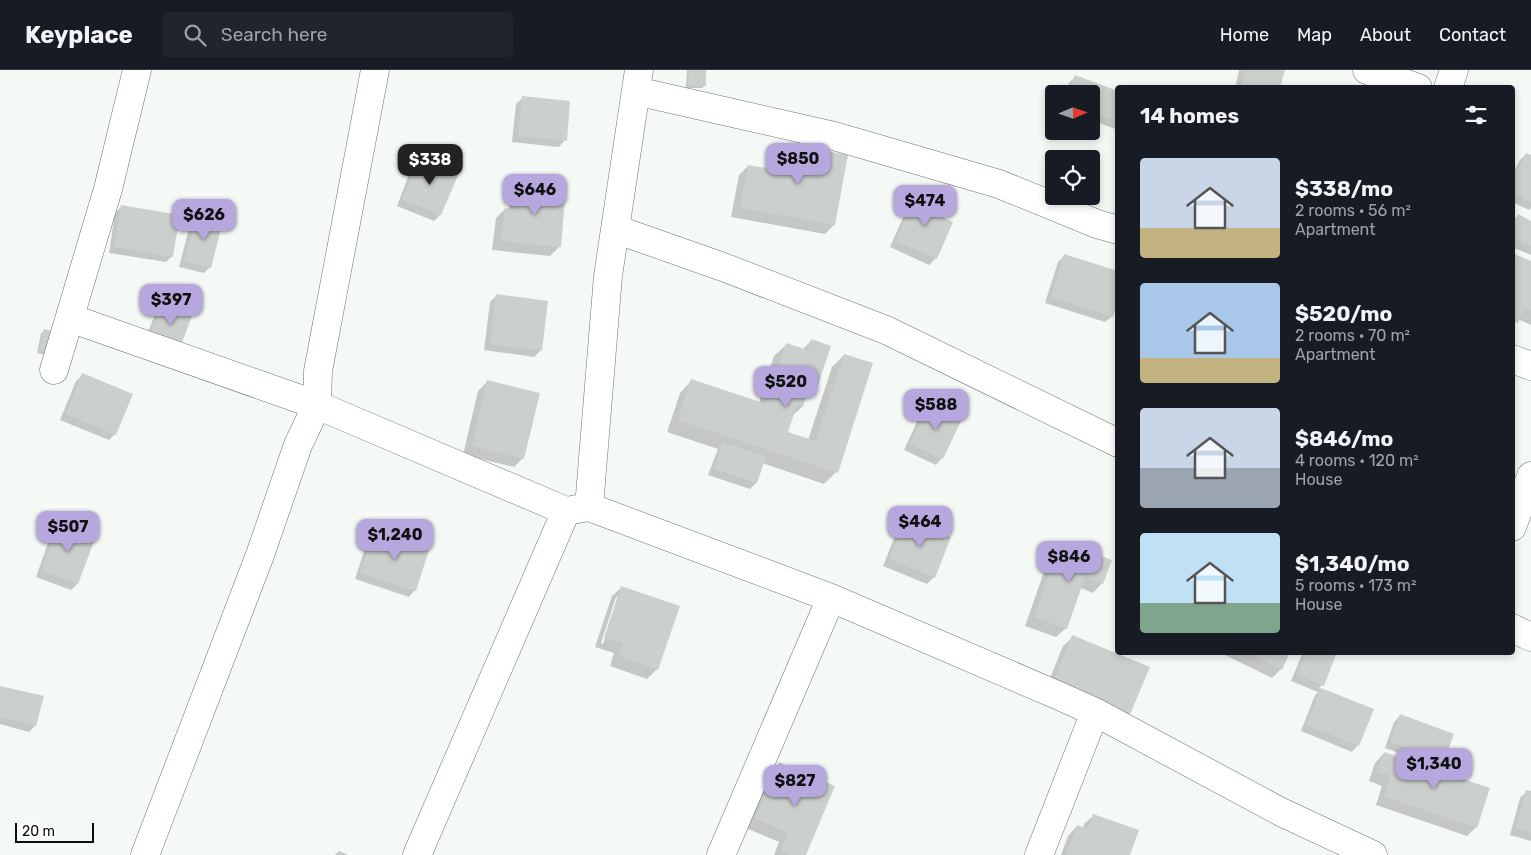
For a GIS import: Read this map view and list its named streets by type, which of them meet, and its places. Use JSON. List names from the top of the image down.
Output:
{
  "scale_bar": "20 m",
  "north": "right",
  "page": {
    "header": "Keyplace",
    "search": "Search here",
    "nav": [
      "Home",
      "Map",
      "About",
      "Contact"
    ],
    "heading": "14 homes",
    "price": [
      "$850",
      "$338",
      "$646",
      "$474",
      "$626",
      "$397",
      "$520",
      "$588",
      "$464",
      "$507",
      "$1,240",
      "$846",
      "$1,340",
      "$827"
    ],
    "list": [
      {
        "name": "$338/mo",
        "note": "2 rooms · 56 m² · Apartment"
      },
      {
        "name": "$520/mo",
        "note": "2 rooms · 70 m² · Apartment"
      },
      {
        "name": "$846/mo",
        "note": "4 rooms · 120 m² · House"
      },
      {
        "name": "$1,340/mo",
        "note": "5 rooms · 173 m² · House"
      }
    ],
    "scale": "20 m"
  }
}
